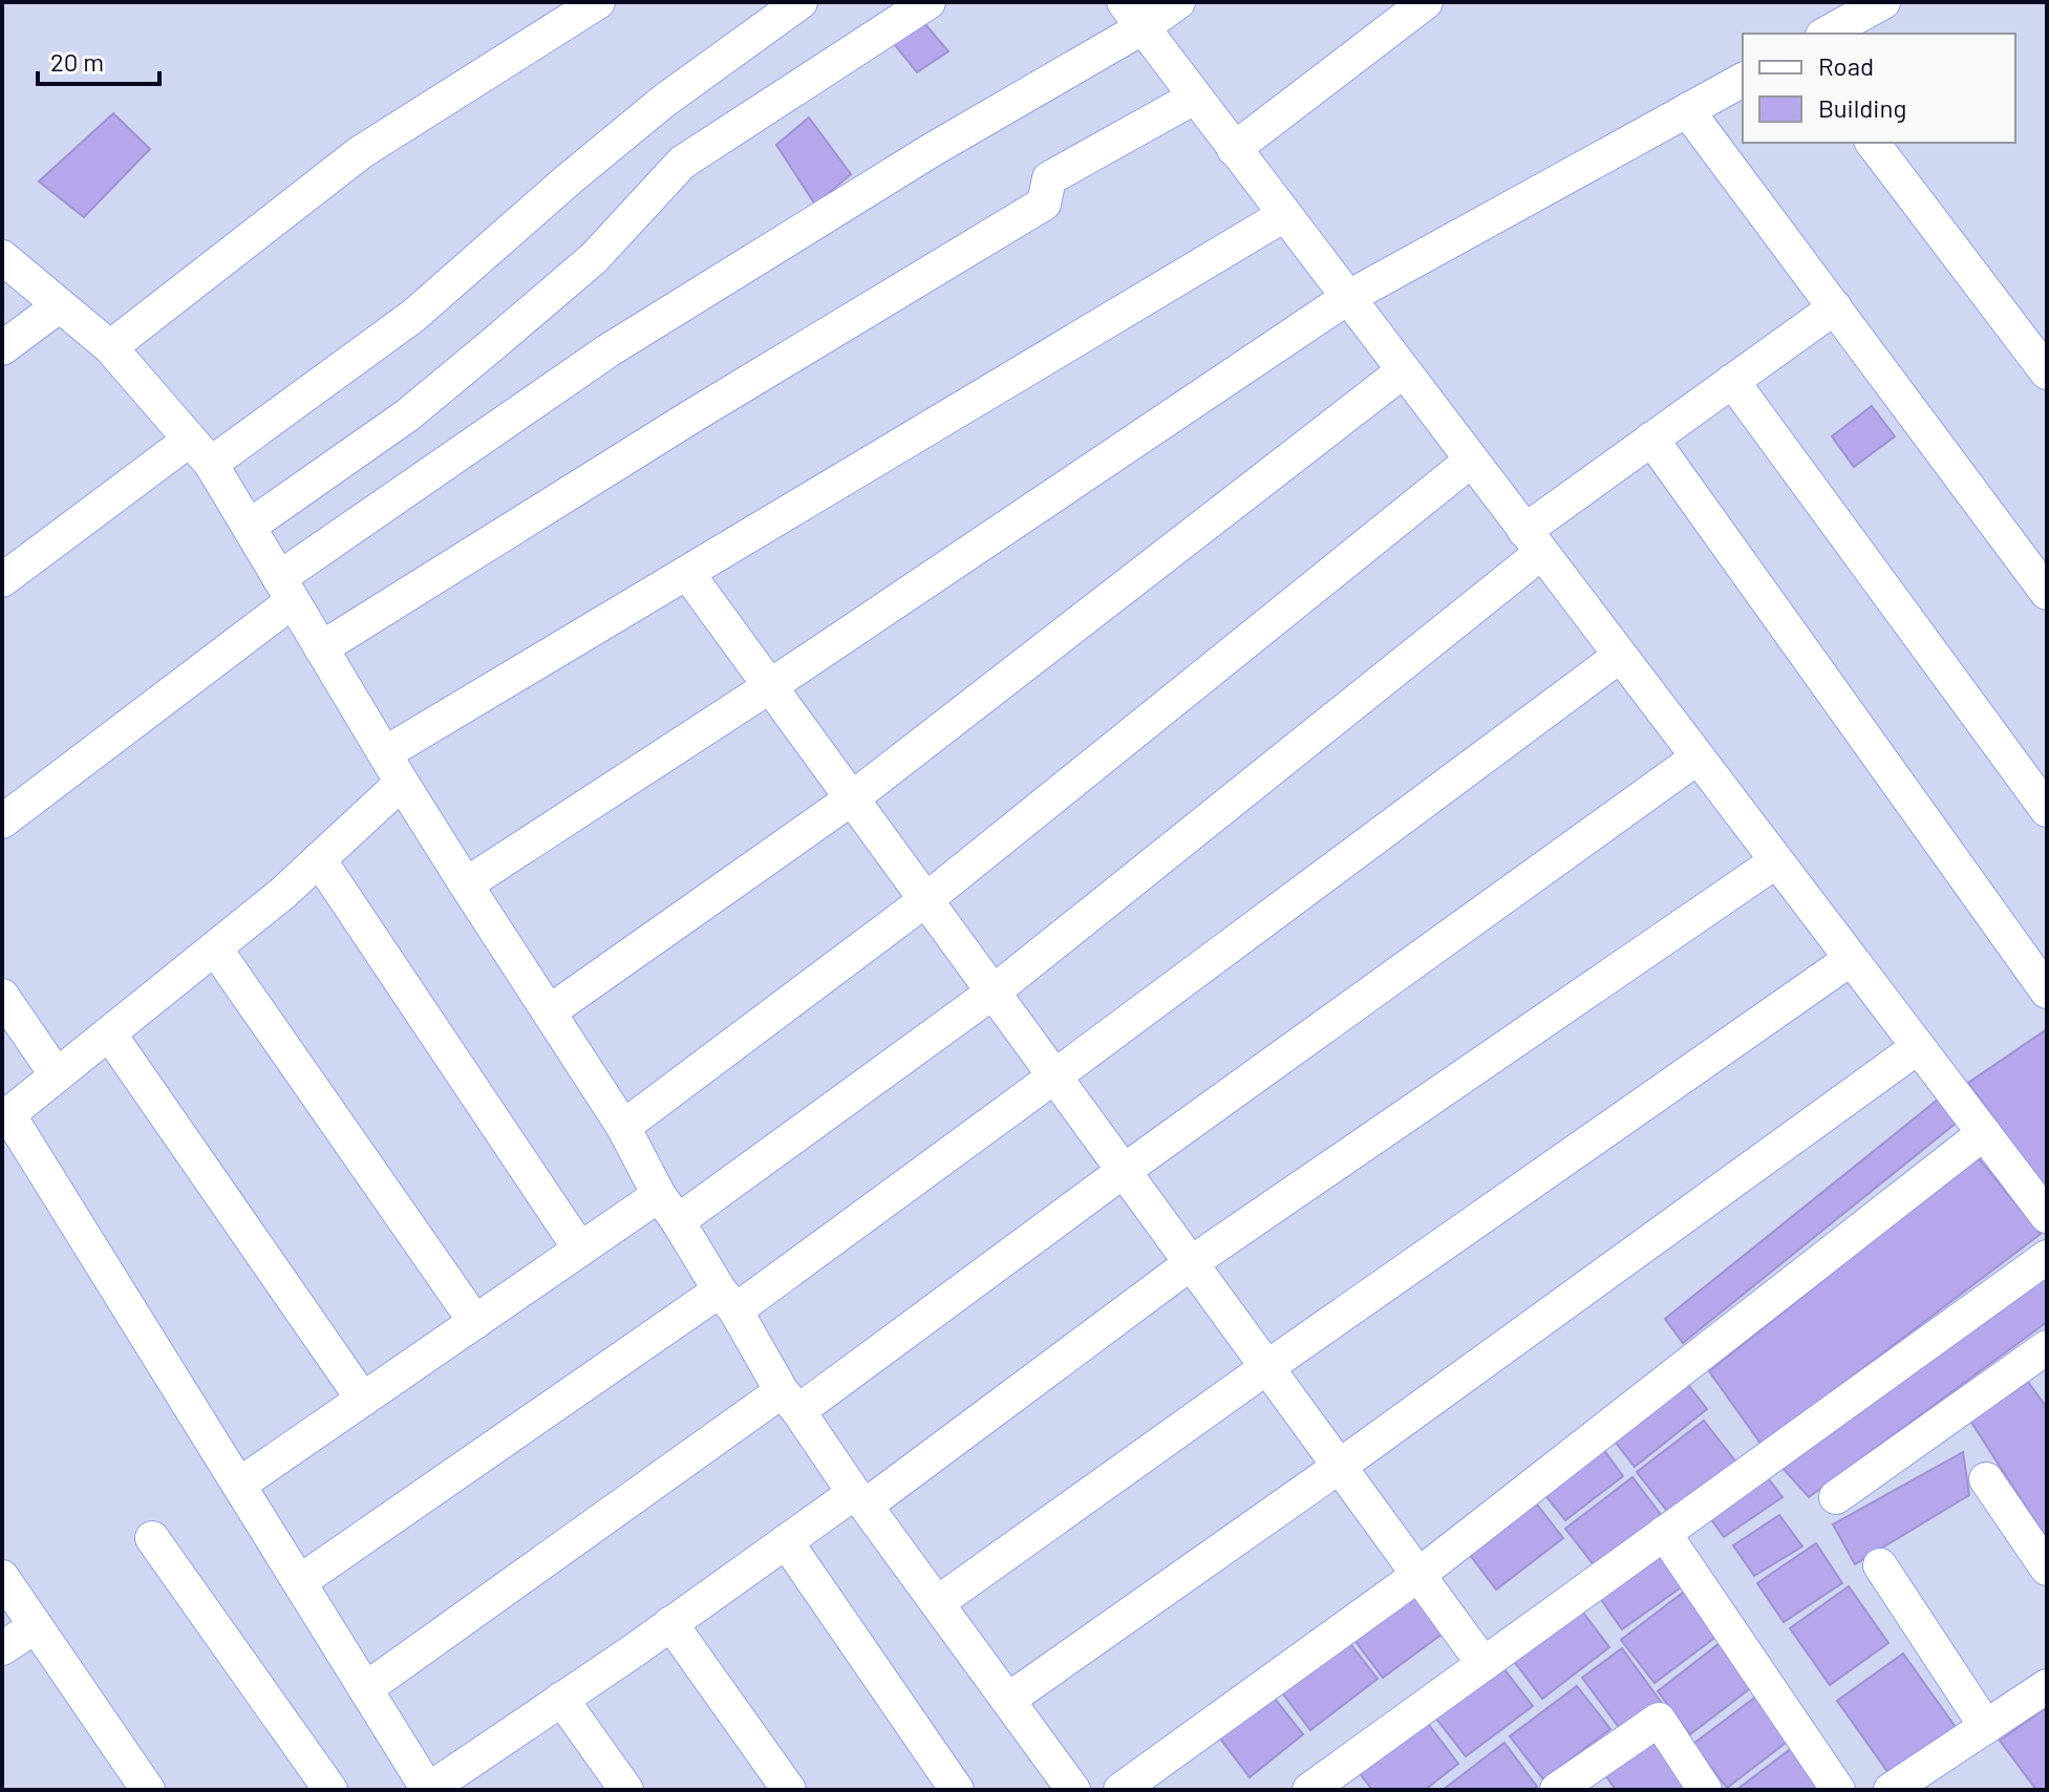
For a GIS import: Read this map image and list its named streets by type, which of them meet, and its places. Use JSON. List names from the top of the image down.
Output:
{
  "legend": ["Road", "Building"],
  "scale_bar": "20 m"
}
